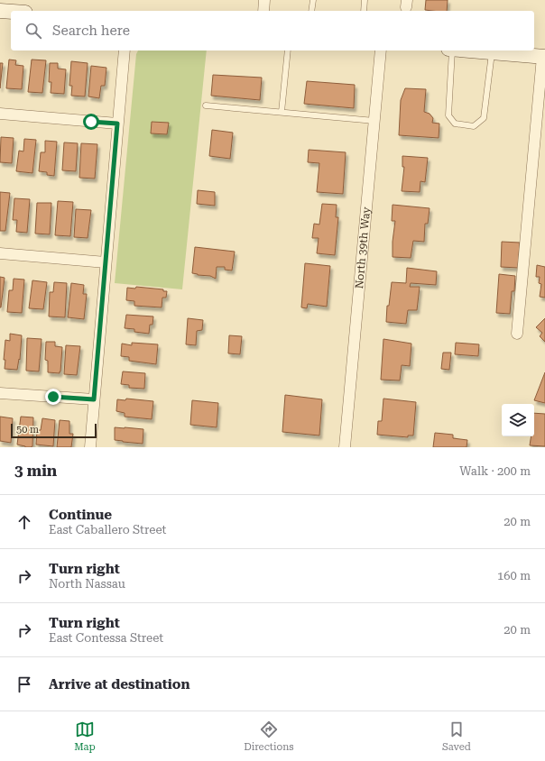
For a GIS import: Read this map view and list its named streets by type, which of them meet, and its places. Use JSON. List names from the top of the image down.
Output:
{
  "streets": {
    "street": ["North 39th Way"]
  },
  "scale_bar": "50 m",
  "page": {
    "search": "Search here",
    "scale": "50 m",
    "heading": ["3 min", "Walk · 200 m"],
    "list": [
      ["Continue", "East Caballero Street", "20 m"],
      ["Turn right", "North Nassau", "160 m"],
      ["Turn right", "East Contessa Street", "20 m"],
      "Arrive at destination"
    ],
    "nav": ["Map", "Directions", "Saved"]
  }
}
